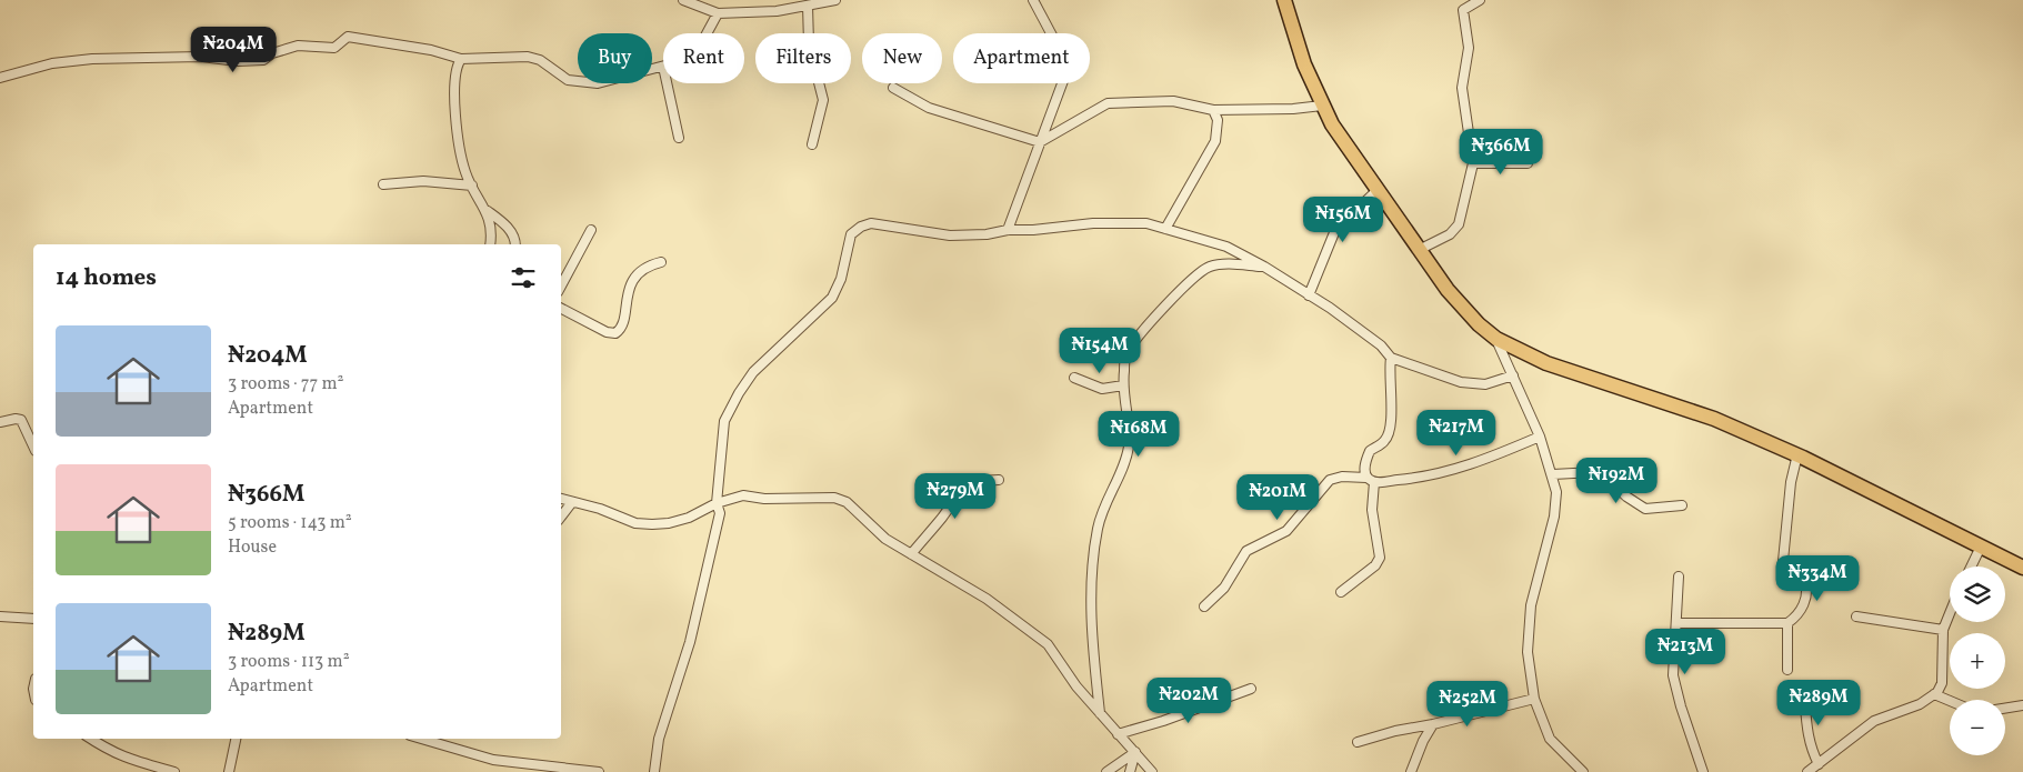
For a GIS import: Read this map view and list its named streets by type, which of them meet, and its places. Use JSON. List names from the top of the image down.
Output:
{
  "page": {
    "price": [
      "₦204M",
      "₦366M",
      "₦156M",
      "₦154M",
      "₦217M",
      "₦168M",
      "₦192M",
      "₦279M",
      "₦201M",
      "₦334M",
      "₦213M",
      "₦202M",
      "₦289M",
      "₦252M"
    ],
    "chip": [
      "Buy",
      "Rent",
      "Filters",
      "New",
      "Apartment"
    ],
    "heading": "14 homes",
    "list": [
      {
        "name": "₦204M",
        "note": "3 rooms · 77 m² · Apartment"
      },
      {
        "name": "₦366M",
        "note": "5 rooms · 143 m² · House"
      },
      {
        "name": "₦289M",
        "note": "3 rooms · 113 m² · Apartment"
      }
    ],
    "map_buttons": ["+", "−"]
  }
}
